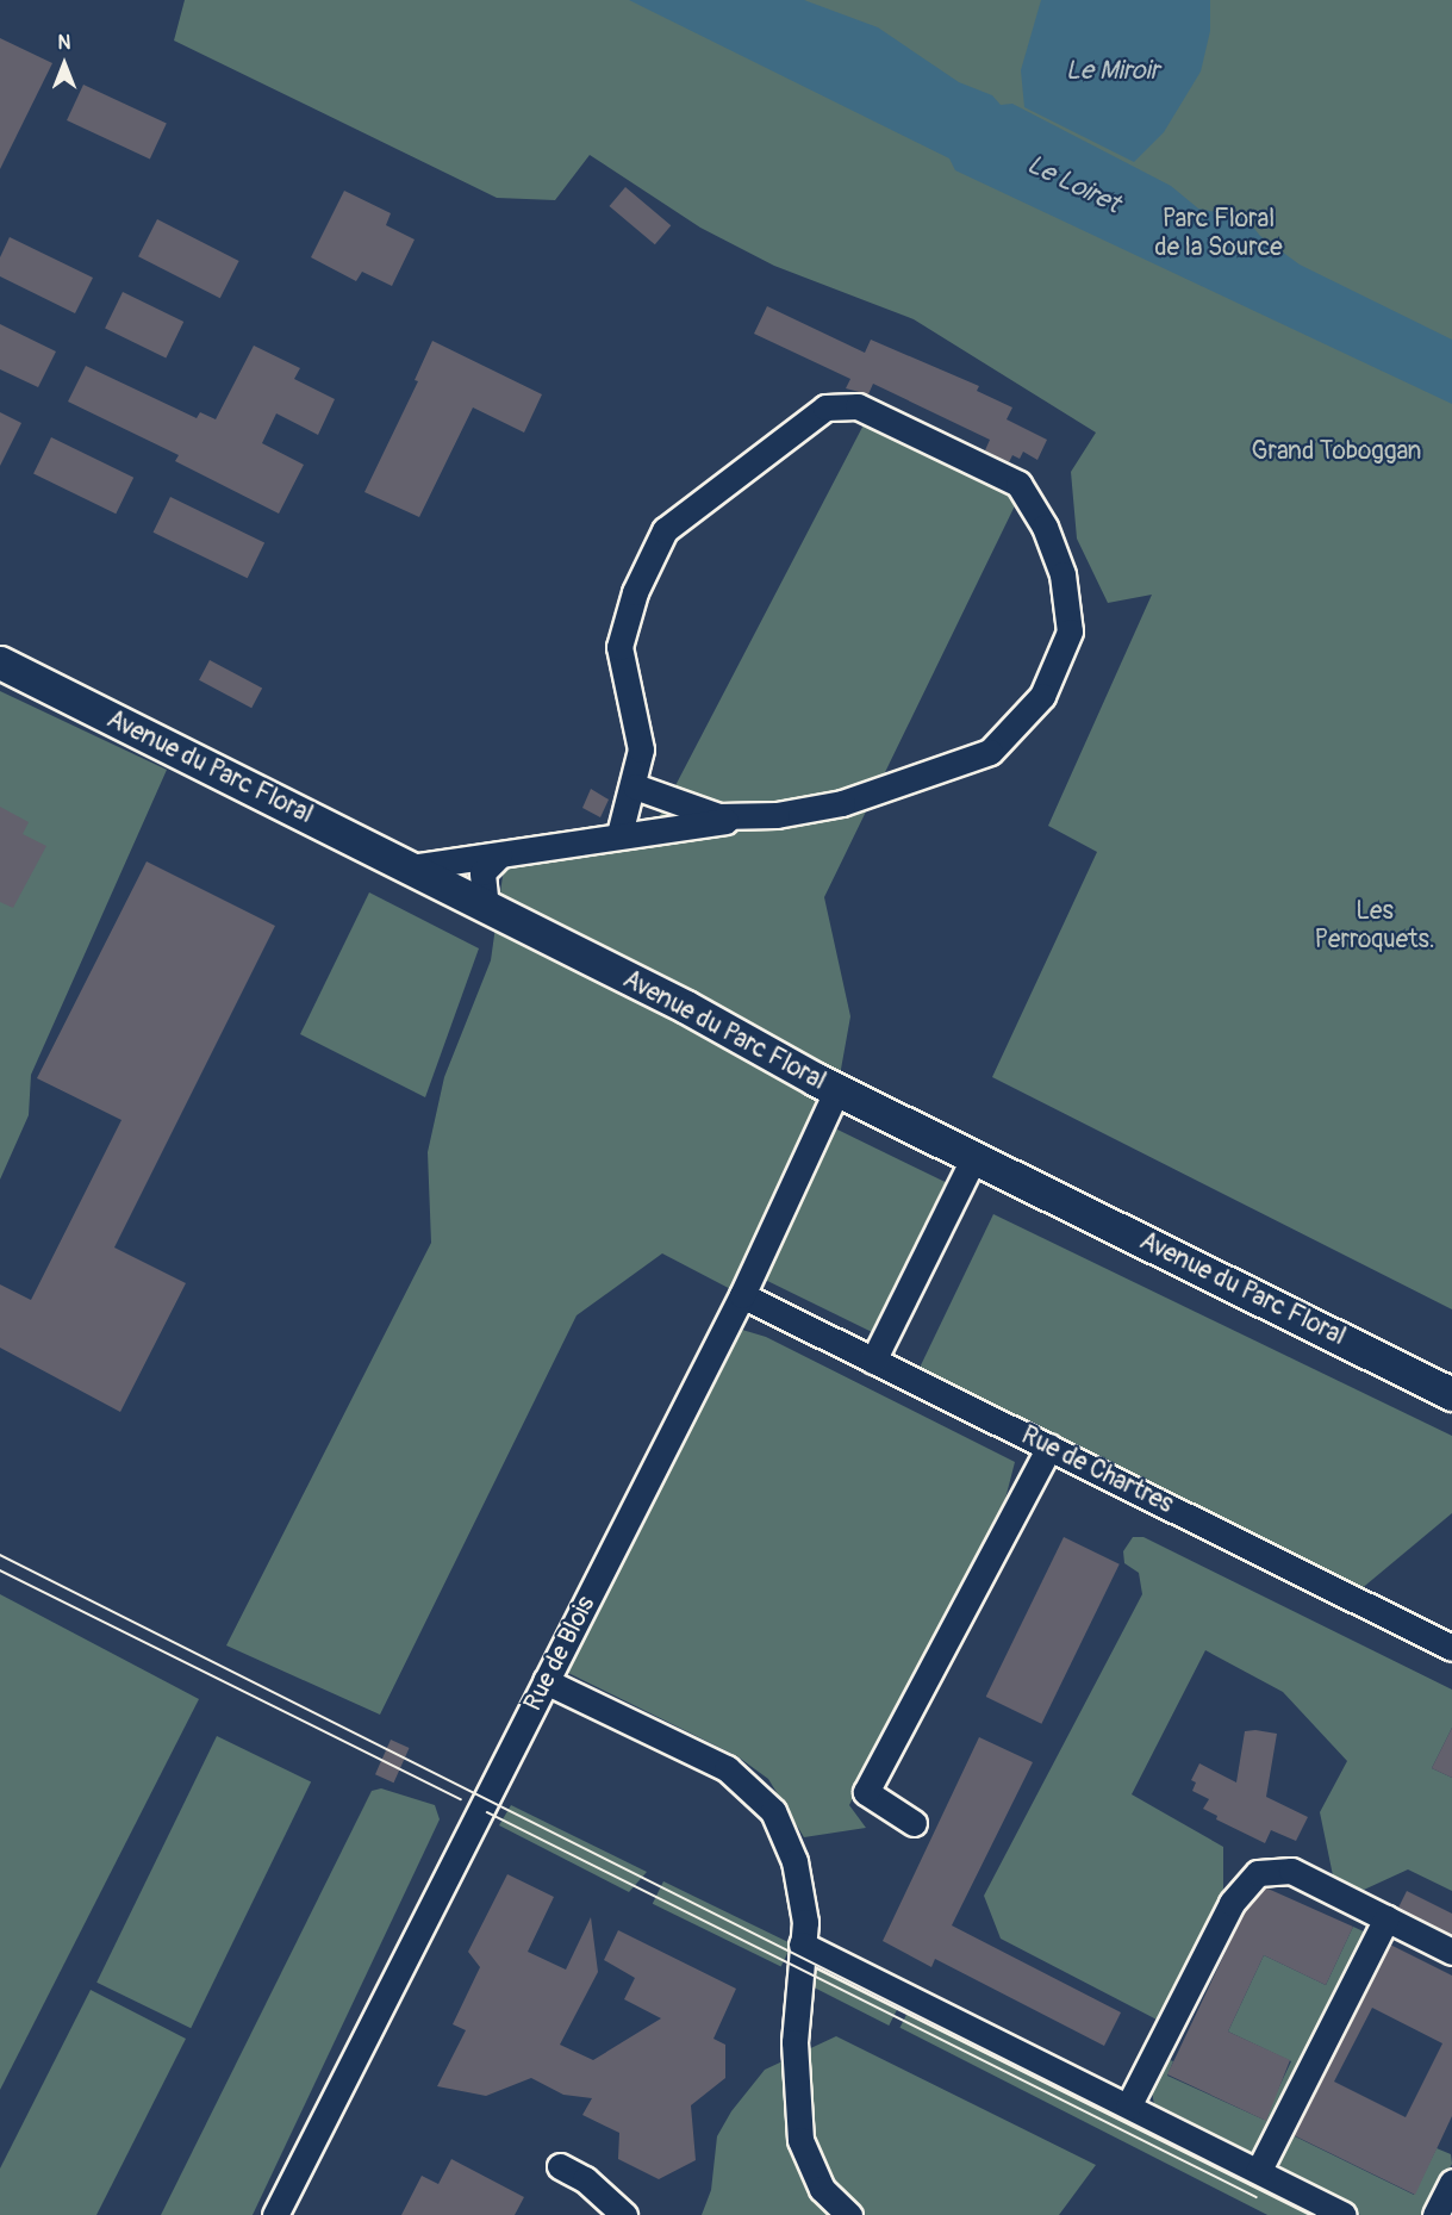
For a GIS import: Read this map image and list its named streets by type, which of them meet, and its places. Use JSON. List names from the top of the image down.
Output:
{
  "streets": {
    "main road": ["Avenue du Parc Floral"],
    "street": ["Rue de Chartres", "Rue de Blois"]
  },
  "crossings": [
    ["Avenue du Parc Floral", "Rue de Blois"],
    ["Rue de Chartres", "Rue de Blois"]
  ],
  "water": ["Le Miroir", "Le Loiret"],
  "parks": ["Parc Floral de la Source", "Grand Toboggan", "Les Perroquets."],
  "north": "top"
}
